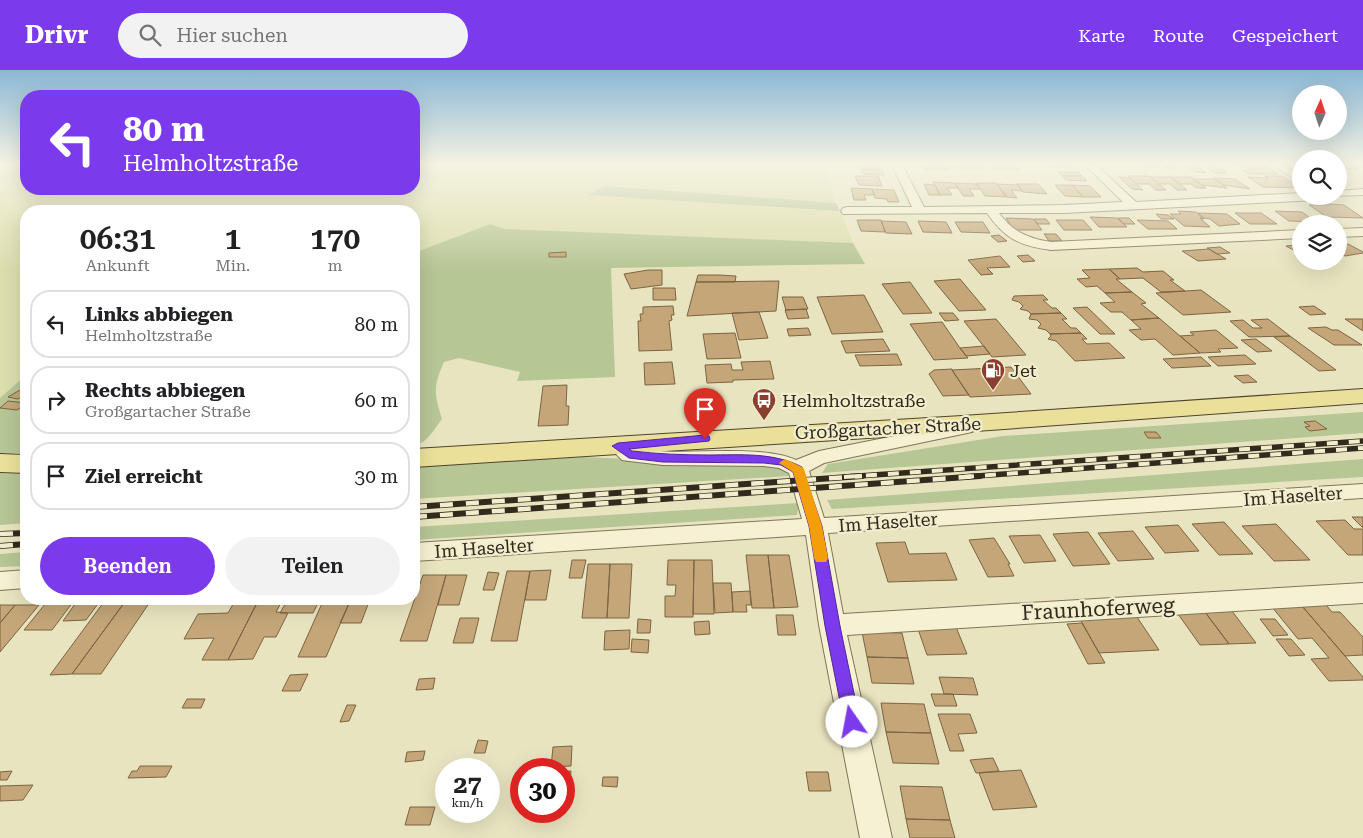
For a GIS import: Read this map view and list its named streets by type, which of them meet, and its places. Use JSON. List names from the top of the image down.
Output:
{
  "streets": {
    "main road": ["Großgartacher Straße"],
    "street": ["Im Haselter", "Fraunhoferweg"]
  },
  "places": {
    "fuel station": ["Jet"],
    "bus stop": ["Helmholtzstraße"]
  },
  "north": "top",
  "page": {
    "header": "Drivr",
    "search": "Hier suchen",
    "nav": ["Karte", "Route", "Gespeichert"],
    "turn": ["80 m", "Helmholtzstraße"],
    "eta": [
      "06:31",
      "Ankunft",
      "1",
      "Min.",
      "170",
      "m"
    ],
    "list": [
      {
        "name": "Links abbiegen",
        "note": "Helmholtzstraße",
        "value": "80 m"
      },
      {
        "name": "Rechts abbiegen",
        "note": "Großgartacher Straße",
        "value": "60 m"
      },
      {
        "name": "Ziel erreicht",
        "value": "30 m"
      }
    ],
    "buttons": ["Beenden", "Teilen"],
    "speed": "27 km/h",
    "limit": "30"
  }
}
